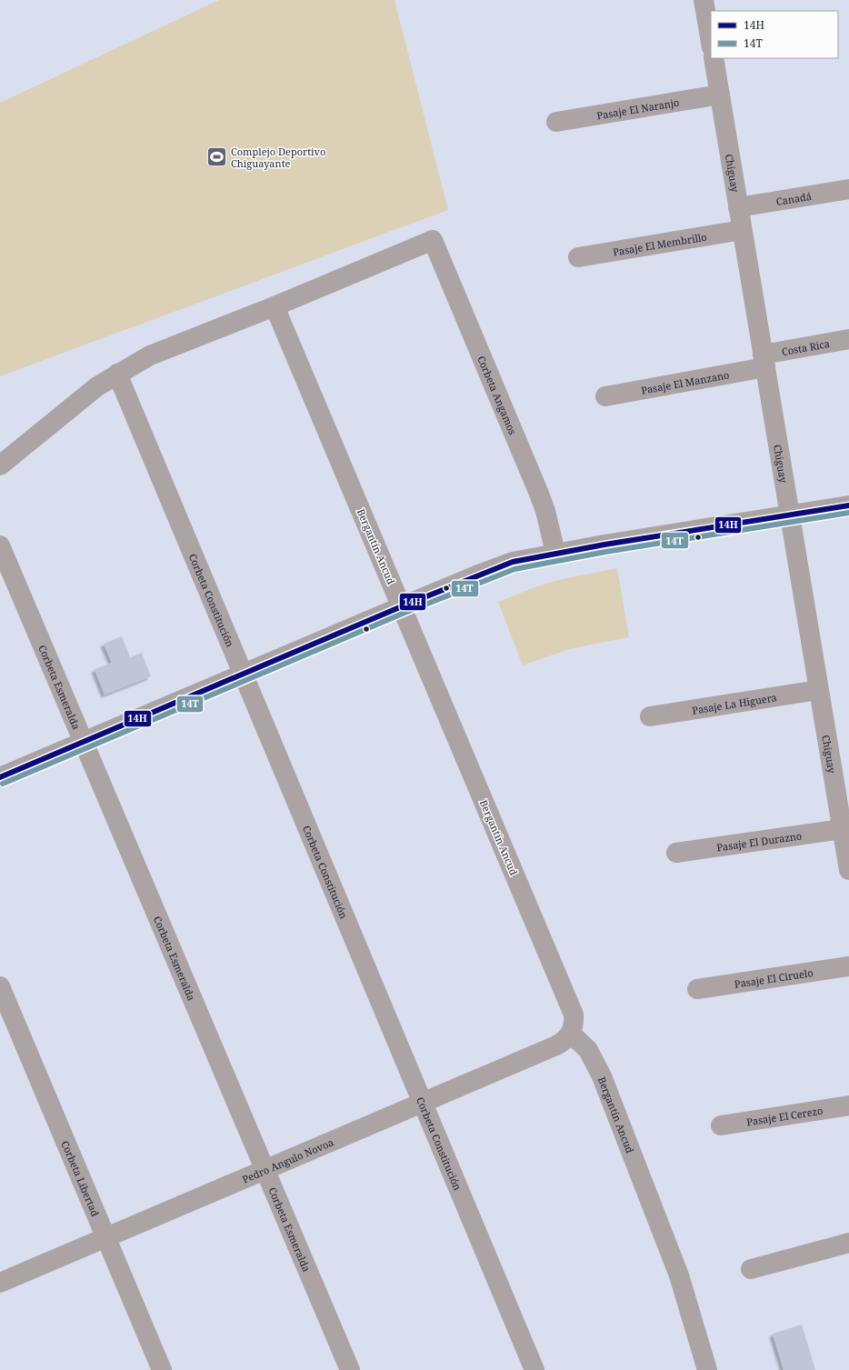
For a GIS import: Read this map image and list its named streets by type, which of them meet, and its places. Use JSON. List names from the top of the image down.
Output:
{
  "streets": {
    "street": [
      "Pasaje El Naranjo",
      "Chiguay",
      "Canadá",
      "Pasaje El Membrillo",
      "Costa Rica",
      "Pasaje El Manzano",
      "Corbeta Angamos",
      "Bergantín Ancud",
      "Corbeta Constitución",
      "Corbeta Esmeralda",
      "Pasaje La Higuera",
      "Pasaje El Durazno",
      "Pasaje El Ciruelo",
      "Pasaje El Cerezo",
      "Pedro Angulo Novoa",
      "Corbeta Libertad"
    ]
  },
  "crossings": [
    ["Pasaje El Naranjo", "Chiguay"],
    ["Chiguay", "Canadá"],
    ["Chiguay", "Pasaje El Membrillo"],
    ["Chiguay", "Costa Rica"],
    ["Chiguay", "Pasaje El Manzano"],
    ["Chiguay", "Pasaje La Higuera"],
    ["Chiguay", "Pasaje El Durazno"],
    ["Costa Rica", "Pasaje El Manzano"],
    ["Corbeta Angamos", "Bergantín Ancud"],
    ["Bergantín Ancud", "Pedro Angulo Novoa"],
    ["Corbeta Constitución", "Pedro Angulo Novoa"],
    ["Corbeta Esmeralda", "Pedro Angulo Novoa"],
    ["Pedro Angulo Novoa", "Corbeta Libertad"]
  ],
  "places": {
    "sports": ["Complejo Deportivo Chiguayante"]
  },
  "lines": ["transit line 14H", "transit line 14T"],
  "legend": ["14H", "14T"]
}
